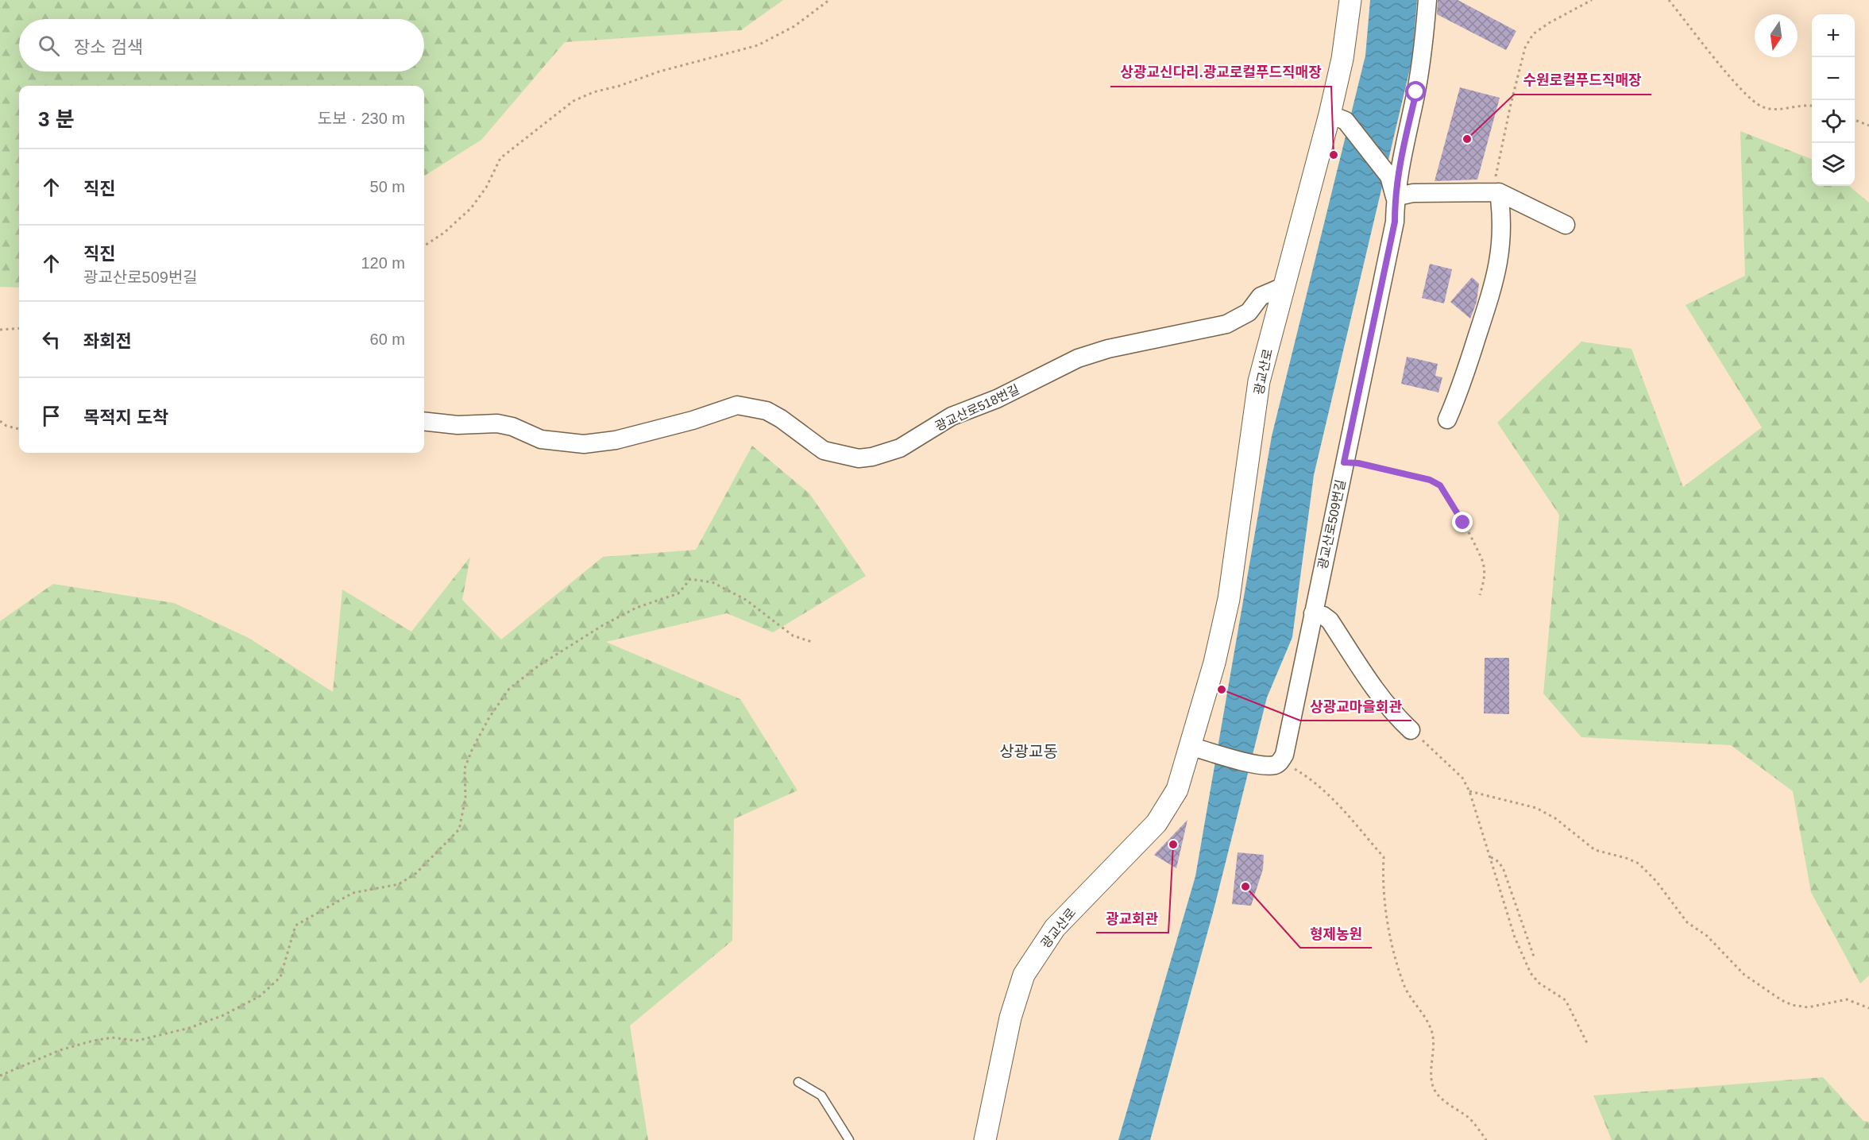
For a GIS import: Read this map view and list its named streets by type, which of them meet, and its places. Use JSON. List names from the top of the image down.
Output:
{
  "streets": {
    "street": ["광교산로", "광교산로518번길", "광교산로509번길"]
  },
  "crossings": [
    ["광교산로", "광교산로518번길"],
    ["광교산로", "광교산로509번길"]
  ],
  "districts": ["상광교동"],
  "places": [
    "수원로컬푸드직매장",
    "상광교신다리.광교로컬푸드직매장",
    "상광교마을회관",
    "광교회관",
    "형제농원"
  ],
  "north": "bottom",
  "page": {
    "map_buttons": ["+", "−"],
    "search": "장소 검색",
    "heading": ["3 분", "도보 · 230 m"],
    "list": [
      ["직진", "50 m"],
      ["직진", "광교산로509번길", "120 m"],
      ["좌회전", "60 m"],
      "목적지 도착"
    ]
  }
}
